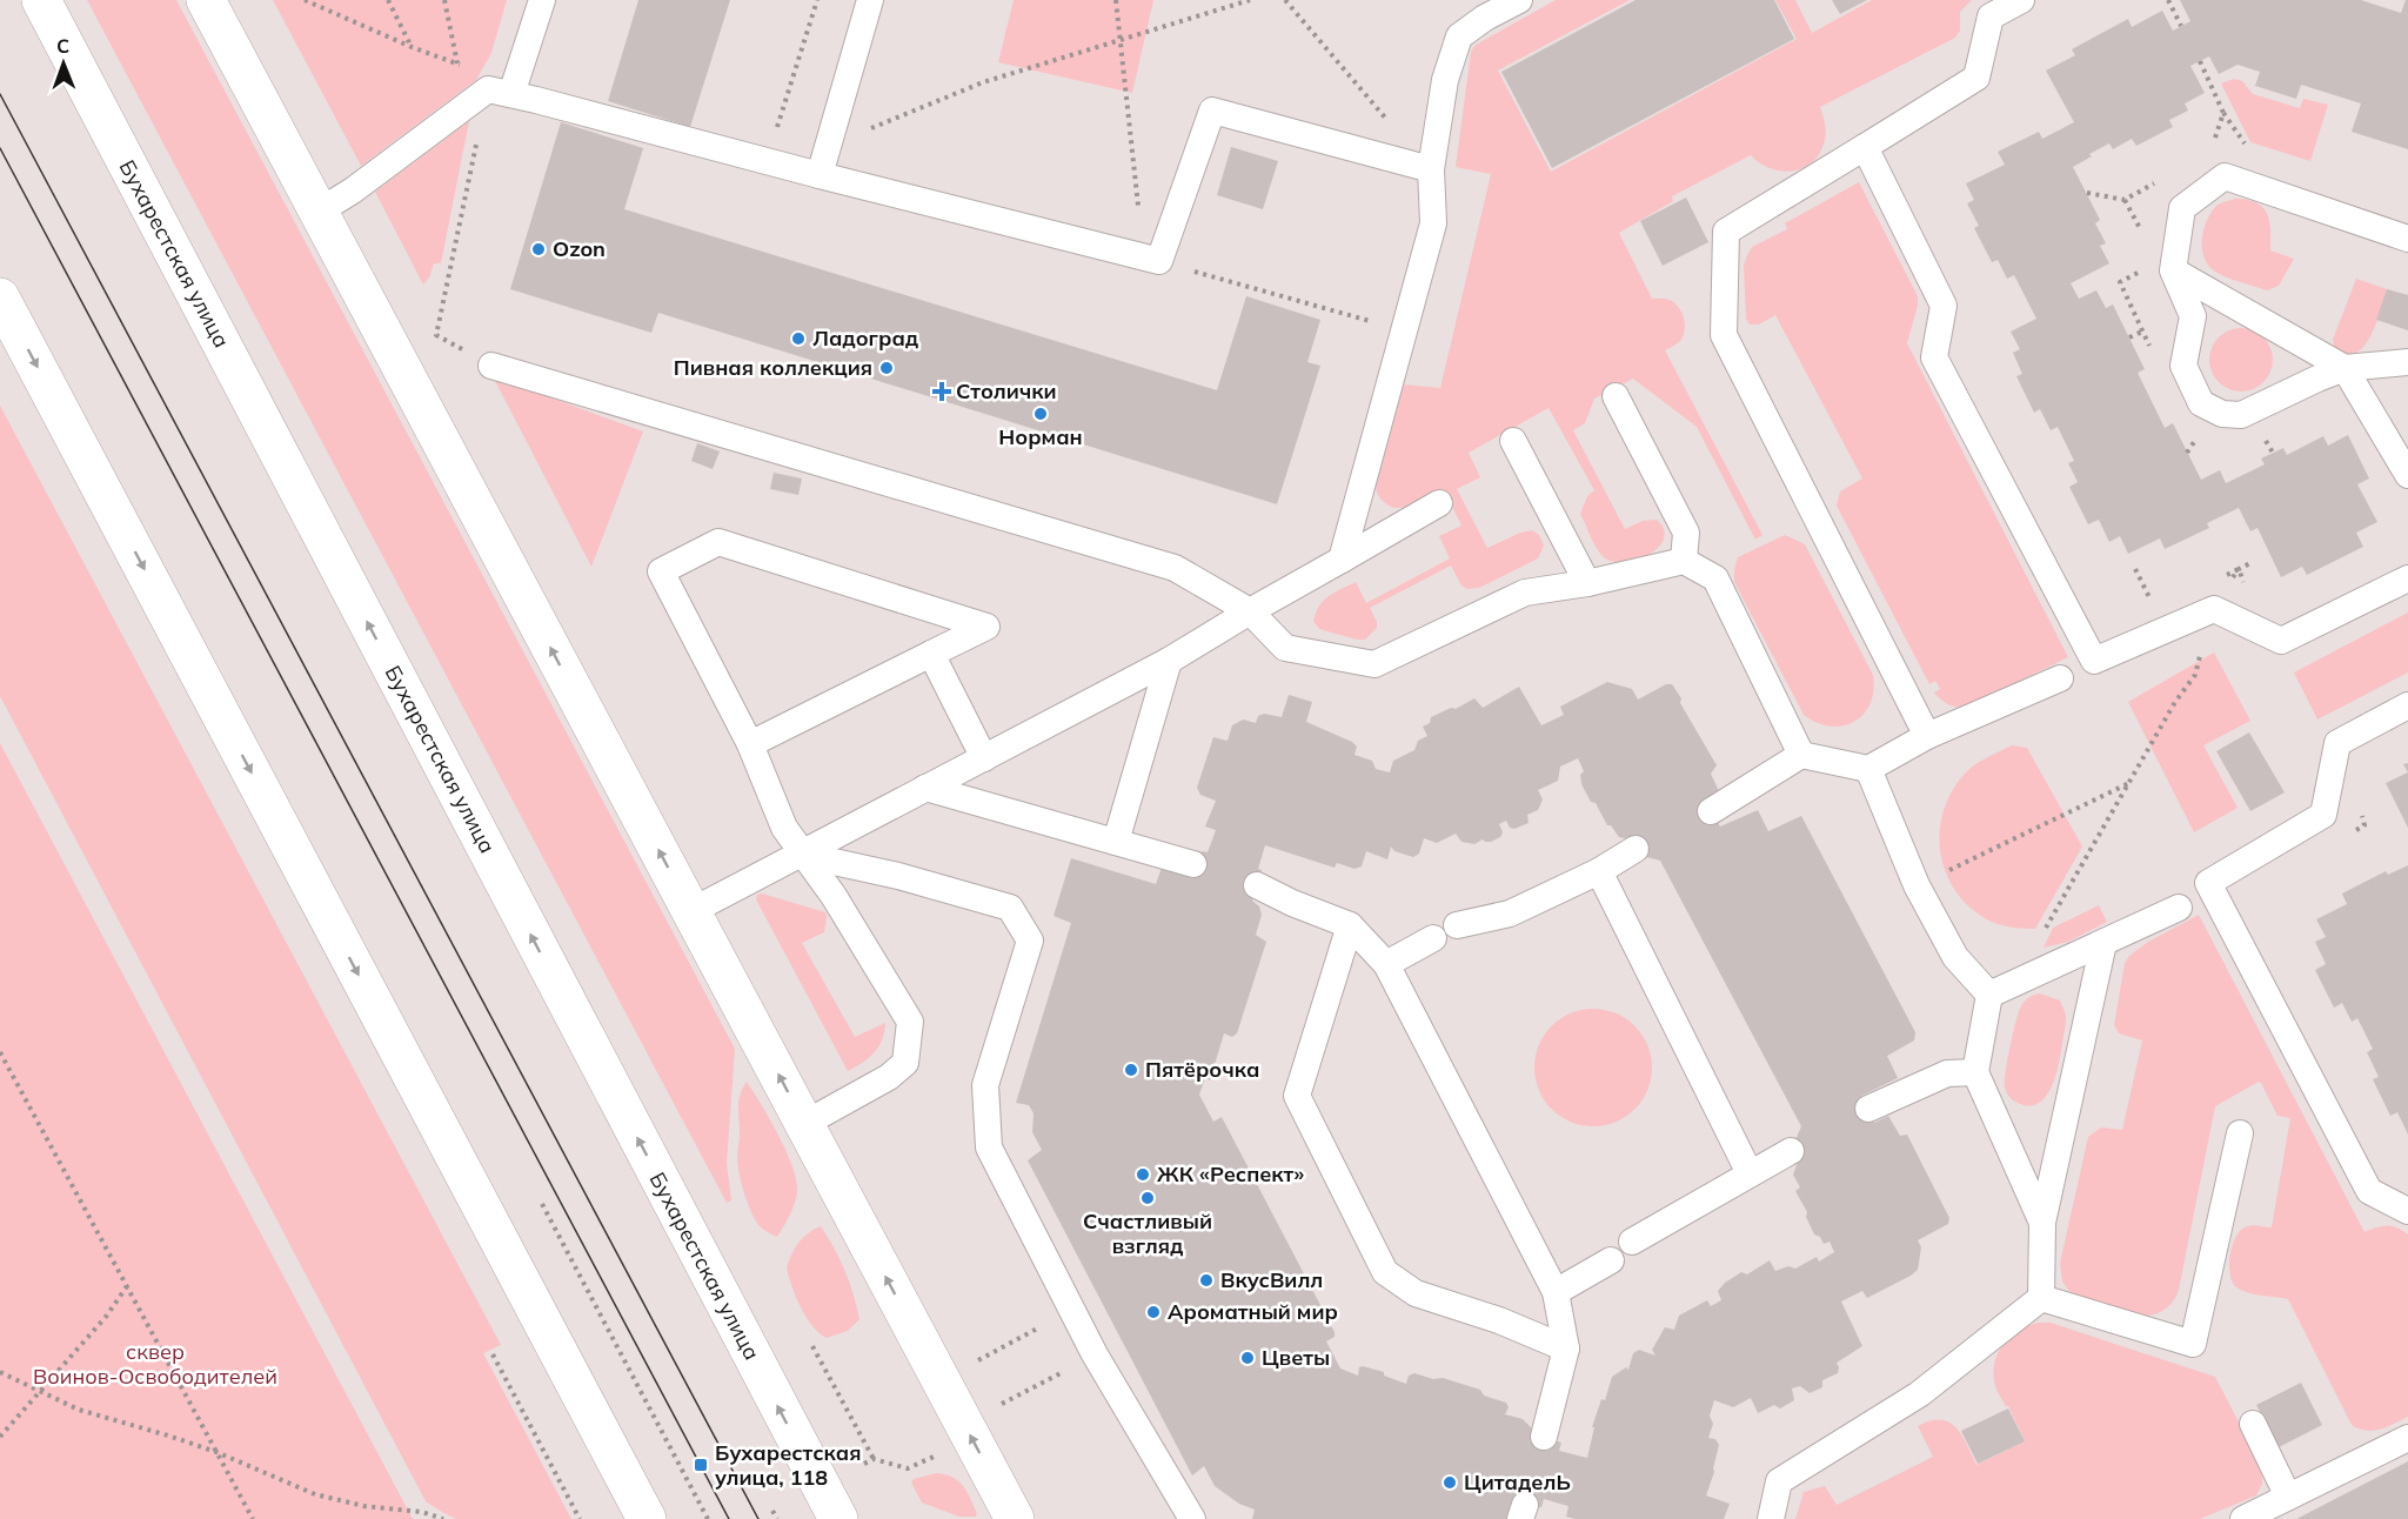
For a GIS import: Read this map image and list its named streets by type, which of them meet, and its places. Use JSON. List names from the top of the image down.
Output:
{
  "streets": {
    "main road": ["Бухарестская улица"]
  },
  "parks": ["сквер Воинов-Освободителей"],
  "places": {
    "other": [
      "Ozon",
      "Ладоград",
      "Пивная коллекция",
      "Норман",
      "Пятёрочка",
      "ЖК «Респект»",
      "Счастливый взгляд",
      "ВкусВилл",
      "Ароматный мир",
      "Цветы",
      "ЦитаделЬ"
    ],
    "health": ["Столички"],
    "transit": ["Бухарестская улица, 118"]
  },
  "north": "top"
}
